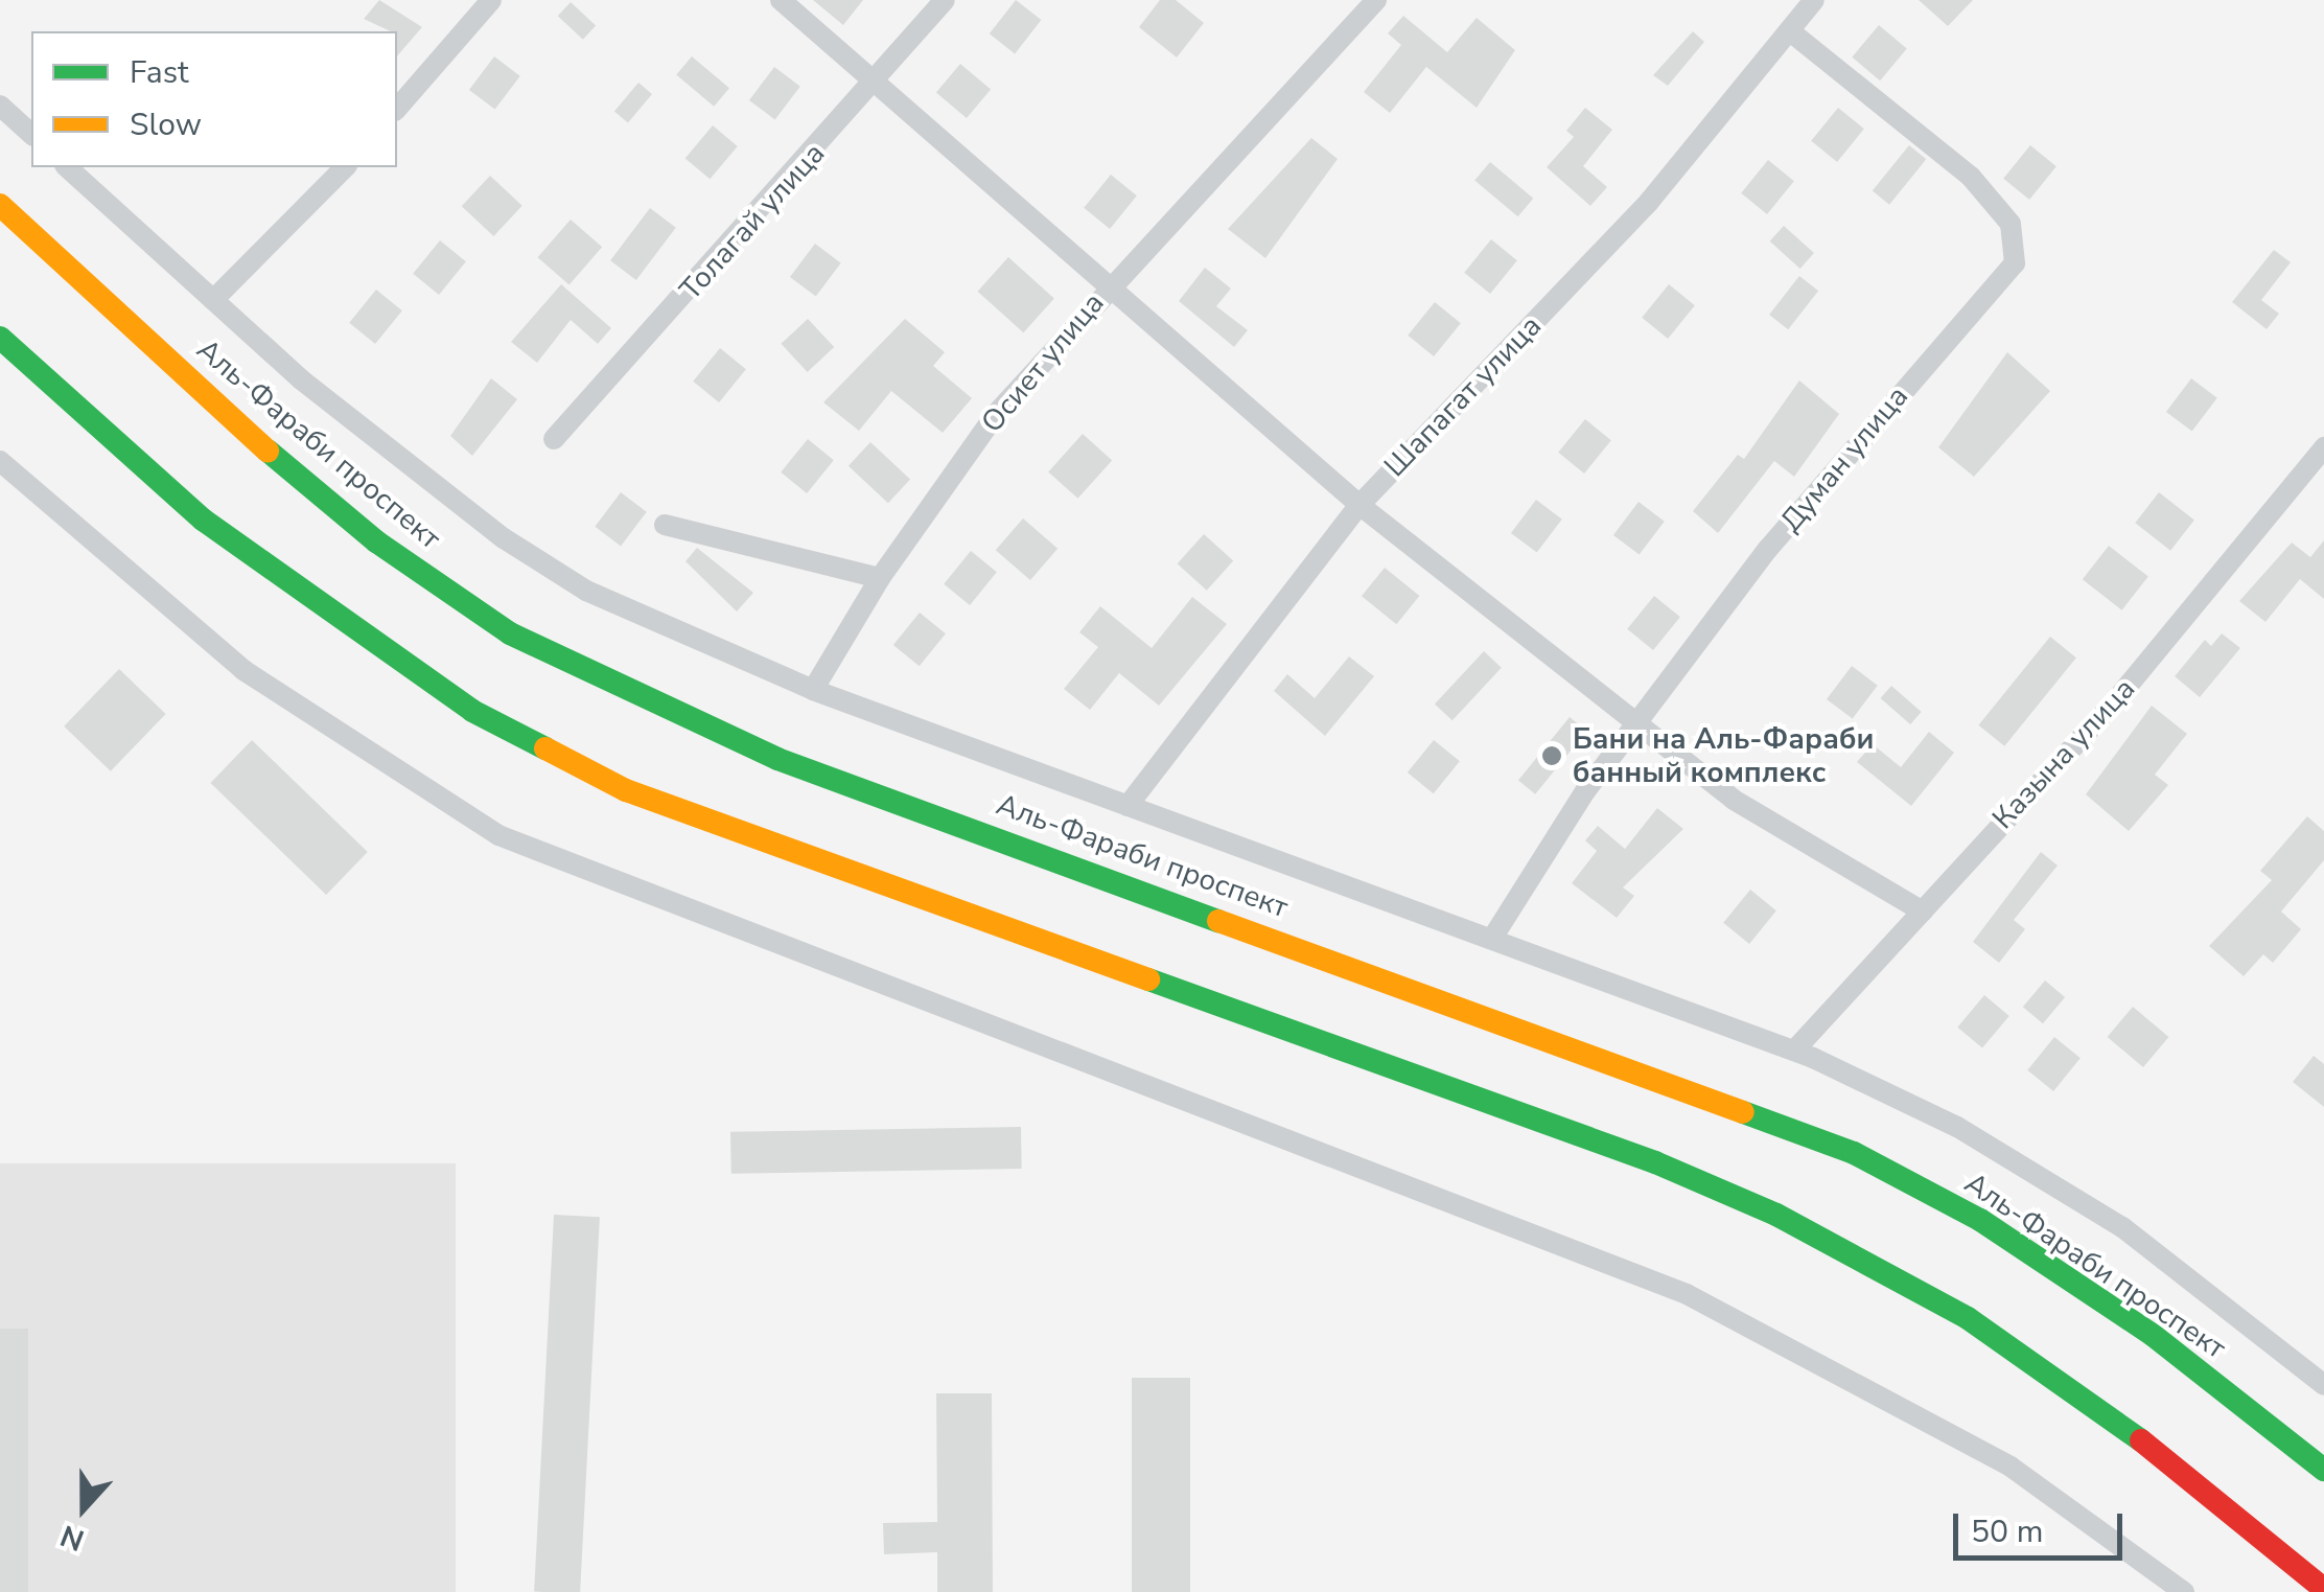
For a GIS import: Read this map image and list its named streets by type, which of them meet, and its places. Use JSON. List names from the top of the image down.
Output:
{
  "streets": {
    "street": [
      "Толагай улица",
      "Осиет улица",
      "Шапагат улица",
      "Аль-Фараби проспект",
      "Думан улица",
      "Казына улица"
    ]
  },
  "crossings": [
    ["Шапагат улица", "Думан улица"]
  ],
  "places": ["Бани на Аль-Фараби банный комплекс"],
  "legend": ["Fast", "Slow"],
  "scale_bar": "50 m",
  "north": "bottom"
}
